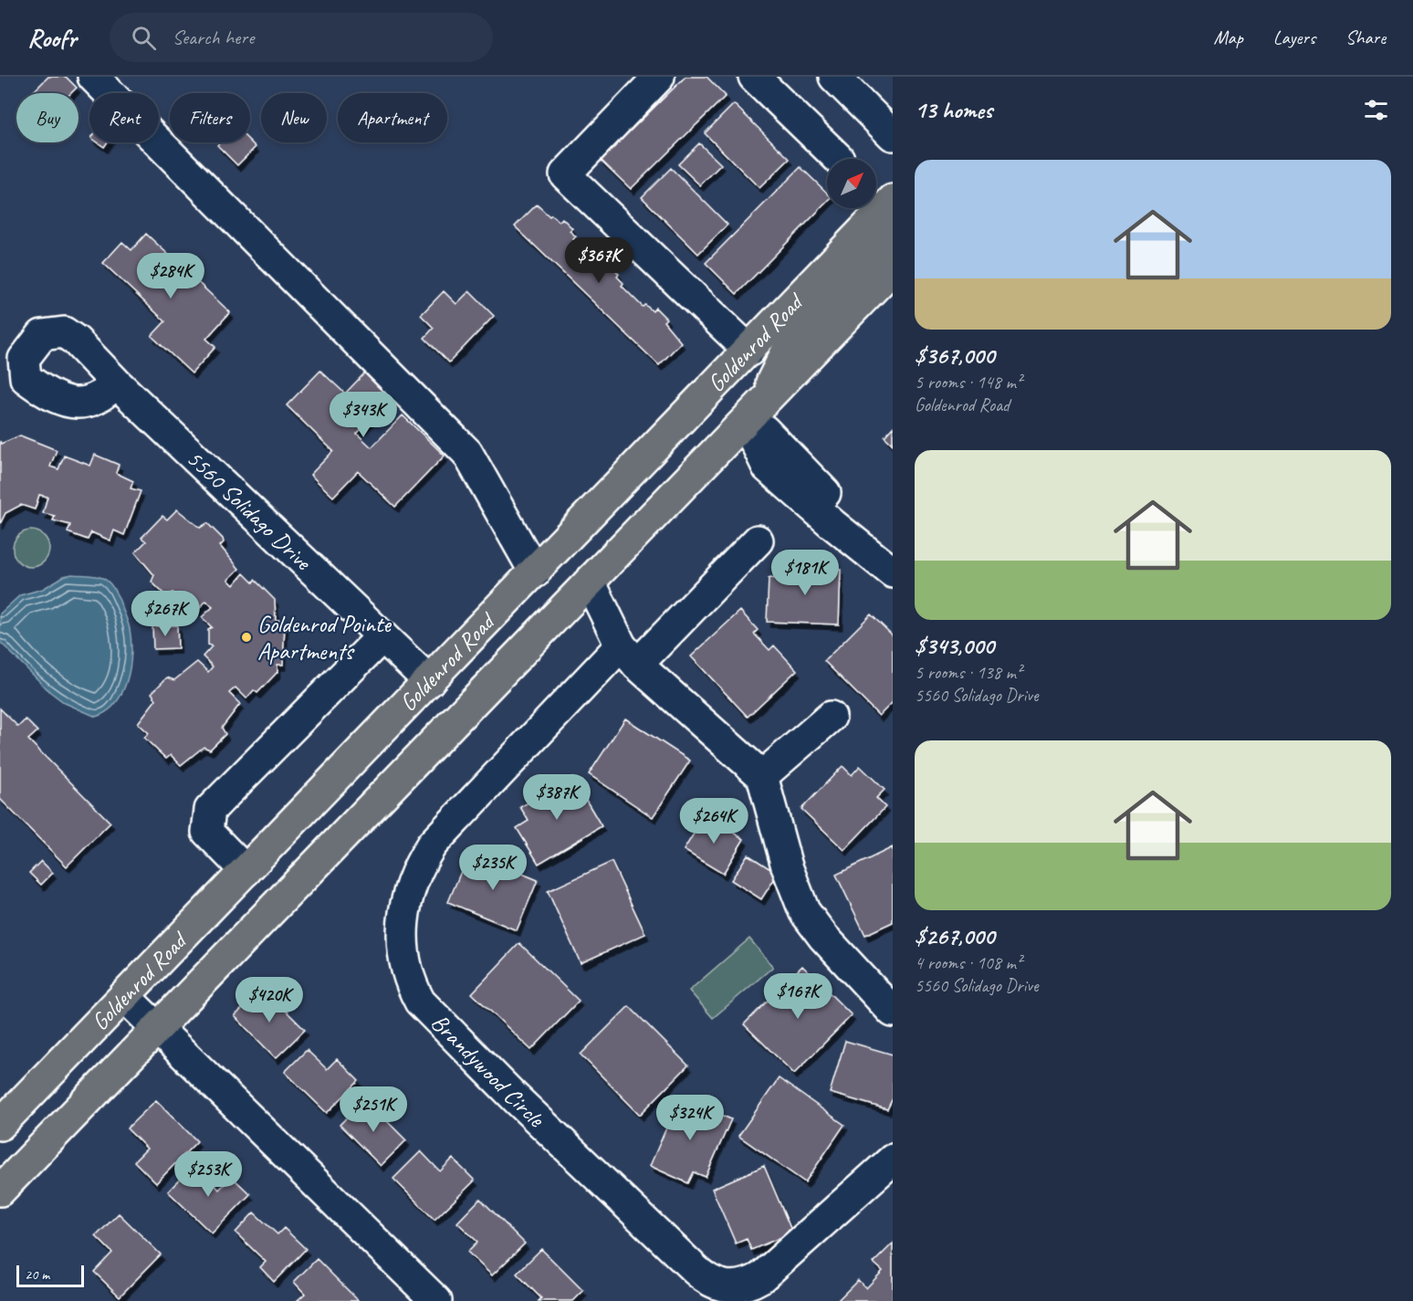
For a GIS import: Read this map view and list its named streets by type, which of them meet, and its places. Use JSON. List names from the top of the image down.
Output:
{
  "streets": {
    "main road": ["Goldenrod Road"],
    "street": ["5560 Solidago Drive", "Brandywood Circle"]
  },
  "crossings": [
    ["Goldenrod Road", "5560 Solidago Drive"]
  ],
  "places": ["Goldenrod Pointe Apartments"],
  "scale_bar": "20 m",
  "north": "top right",
  "page": {
    "header": "Roofr",
    "search": "Search here",
    "nav": ["Map", "Layers", "Share"],
    "heading": "13 homes",
    "chip": [
      "Buy",
      "Rent",
      "Filters",
      "New",
      "Apartment"
    ],
    "list": [
      {
        "name": "$367,000",
        "note": "5 rooms · 148 m² · Goldenrod Road"
      },
      {
        "name": "$343,000",
        "note": "5 rooms · 138 m² · 5560 Solidago Drive"
      },
      {
        "name": "$267,000",
        "note": "4 rooms · 108 m² · 5560 Solidago Drive"
      }
    ],
    "price": [
      "$367K",
      "$284K",
      "$343K",
      "$181K",
      "$267K",
      "$387K",
      "$264K",
      "$235K",
      "$167K",
      "$420K",
      "$251K",
      "$324K",
      "$253K"
    ],
    "scale": "20 m"
  }
}
